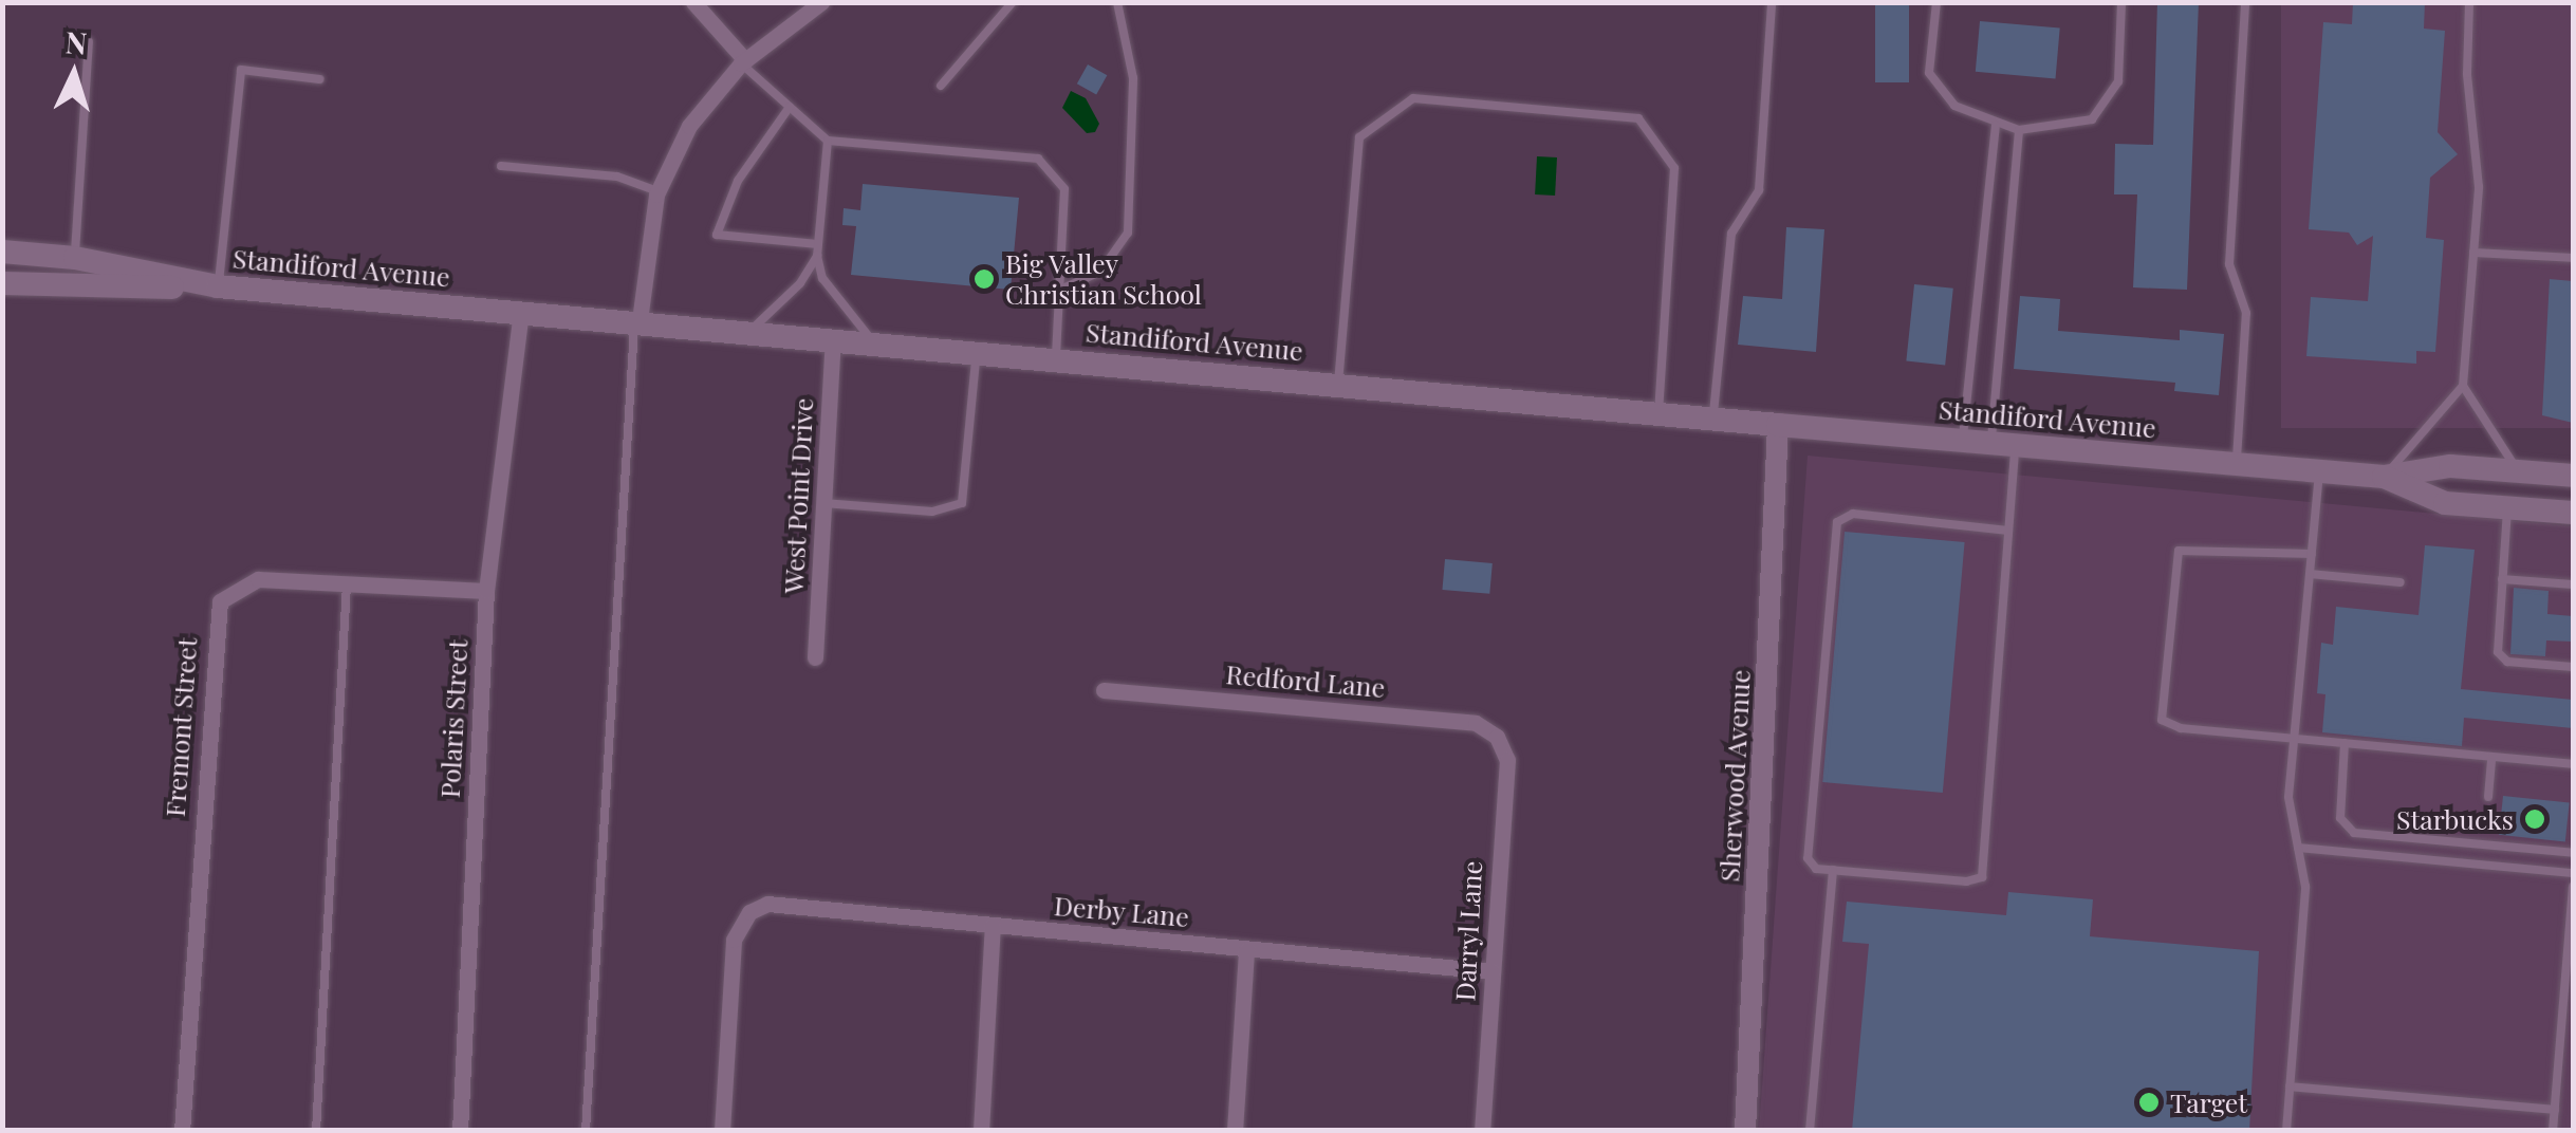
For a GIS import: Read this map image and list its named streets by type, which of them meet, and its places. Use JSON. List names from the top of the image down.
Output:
{
  "streets": {
    "main road": ["Standiford Avenue"],
    "street": [
      "West Point Drive",
      "Redford Lane",
      "Polaris Street",
      "Fremont Street",
      "Sherwood Avenue",
      "Derby Lane",
      "Darryl Lane"
    ]
  },
  "crossings": [
    ["Standiford Avenue", "West Point Drive"],
    ["Standiford Avenue", "Polaris Street"],
    ["Standiford Avenue", "Sherwood Avenue"],
    ["Redford Lane", "Darryl Lane"],
    ["Polaris Street", "Fremont Street"],
    ["Derby Lane", "Darryl Lane"]
  ],
  "places": ["Big Valley Christian School", "Starbucks", "Target"],
  "north": "top"
}
